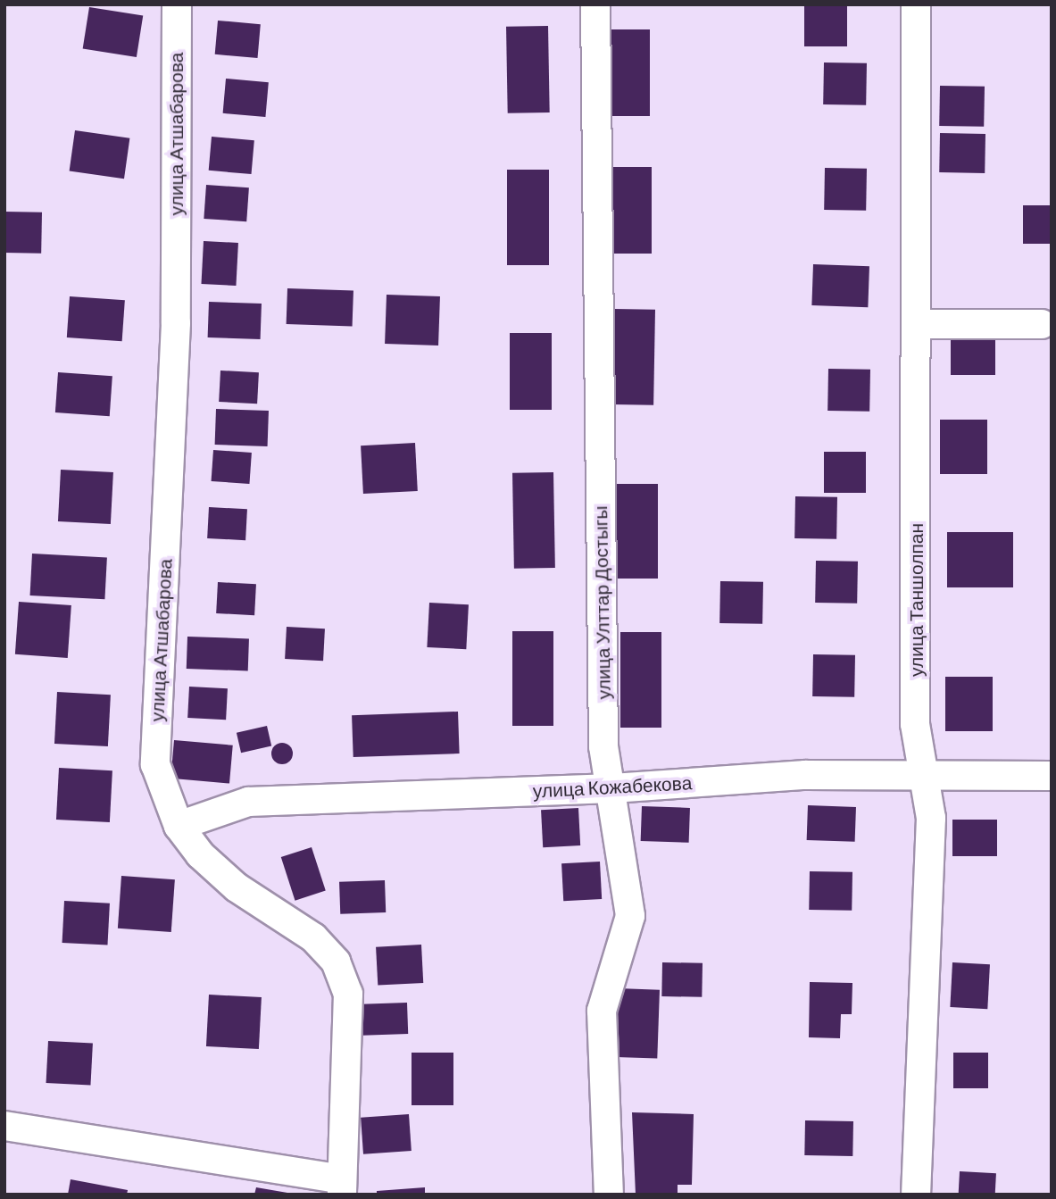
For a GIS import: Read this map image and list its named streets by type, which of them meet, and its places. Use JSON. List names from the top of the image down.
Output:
{
  "streets": {
    "street": [
      "улица Атшабарова",
      "улица Таншолпан",
      "улица Улттар Достыгы",
      "улица Кожабекова"
    ]
  },
  "crossings": [
    ["улица Атшабарова", "улица Кожабекова"],
    ["улица Таншолпан", "улица Кожабекова"],
    ["улица Улттар Достыгы", "улица Кожабекова"]
  ]
}
